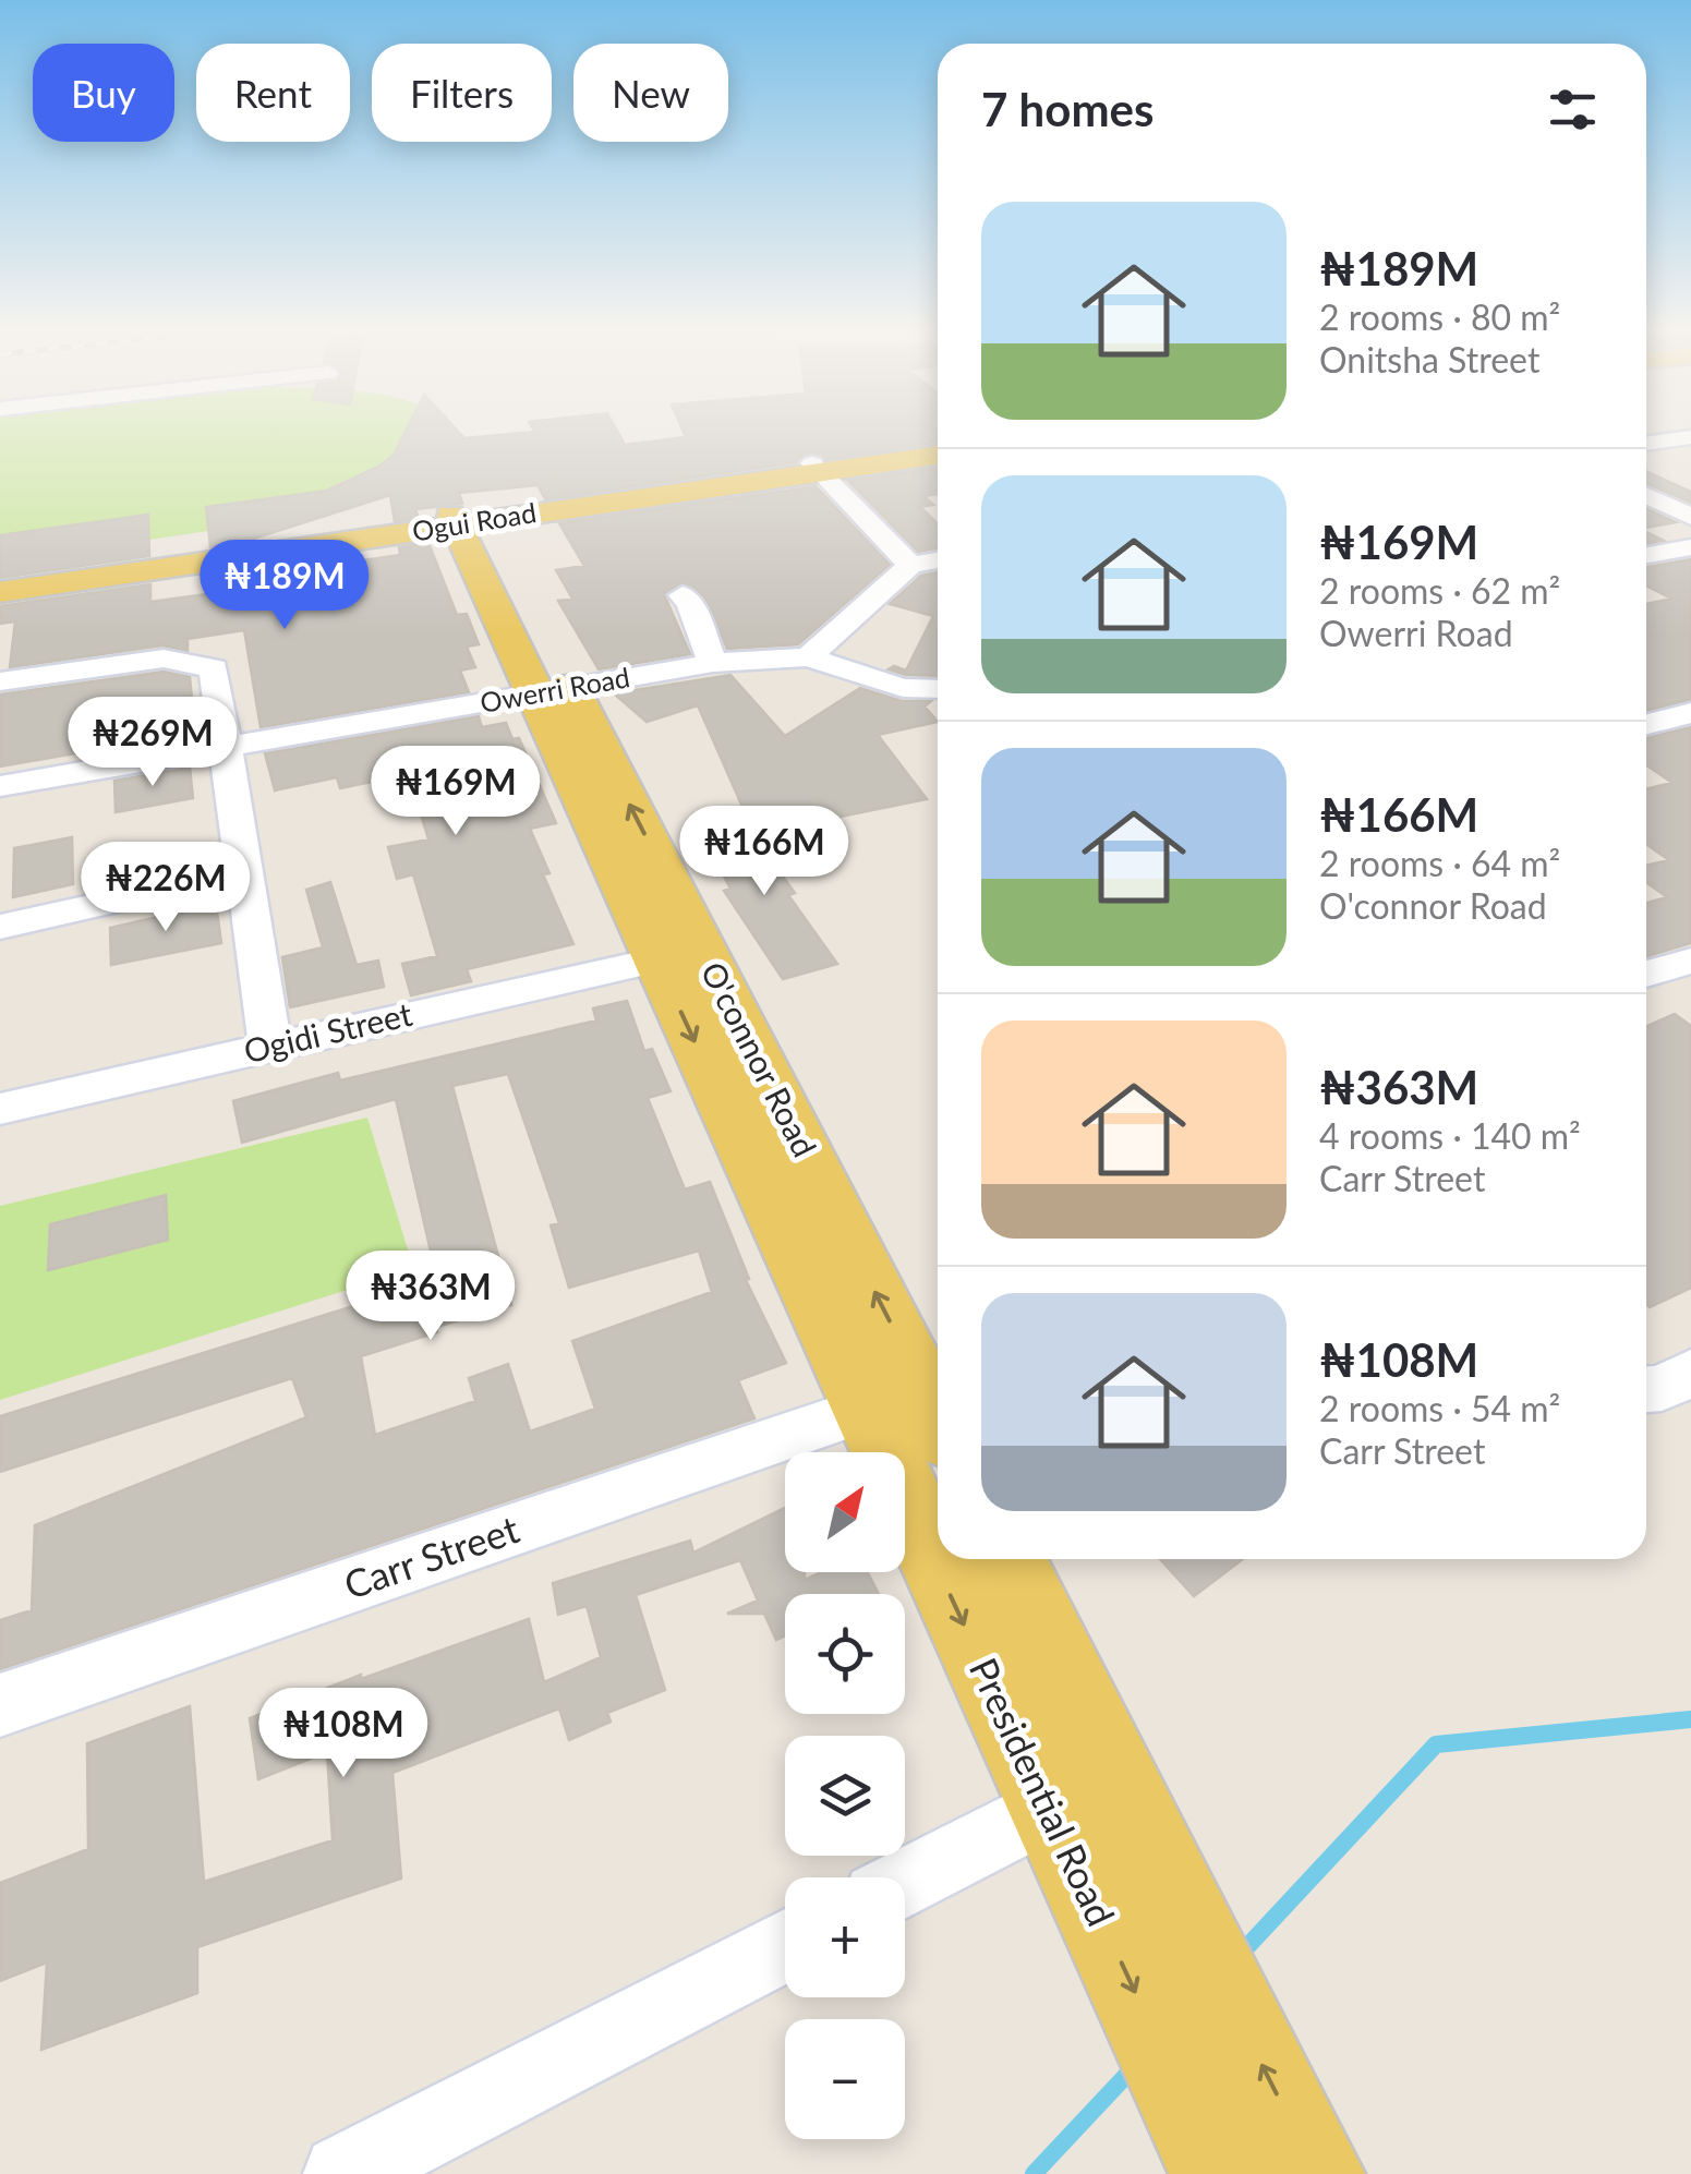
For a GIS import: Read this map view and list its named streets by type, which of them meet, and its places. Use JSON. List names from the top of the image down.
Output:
{
  "streets": {
    "main road": ["Ogui Road", "O'connor Road", "Presidential Road"],
    "street": ["Owerri Road", "Ogidi Street", "Carr Street"]
  },
  "crossings": [
    ["Ogui Road", "O'connor Road"],
    ["Owerri Road", "O'connor Road"],
    ["Ogidi Street", "O'connor Road"],
    ["O'connor Road", "Carr Street"],
    ["O'connor Road", "Presidential Road"],
    ["Carr Street", "Presidential Road"]
  ],
  "north": "top right",
  "page": {
    "chip": [
      "Buy",
      "Rent",
      "Filters",
      "New"
    ],
    "heading": "7 homes",
    "list": [
      {
        "name": "₦189M",
        "note": "2 rooms · 80 m² · Onitsha Street"
      },
      {
        "name": "₦169M",
        "note": "2 rooms · 62 m² · Owerri Road"
      },
      {
        "name": "₦166M",
        "note": "2 rooms · 64 m² · O'connor Road"
      },
      {
        "name": "₦363M",
        "note": "4 rooms · 140 m² · Carr Street"
      },
      {
        "name": "₦108M",
        "note": "2 rooms · 54 m² · Carr Street"
      }
    ],
    "price": [
      "₦189M",
      "₦269M",
      "₦169M",
      "₦166M",
      "₦226M",
      "₦363M",
      "₦108M"
    ],
    "map_buttons": ["+", "−"]
  }
}
